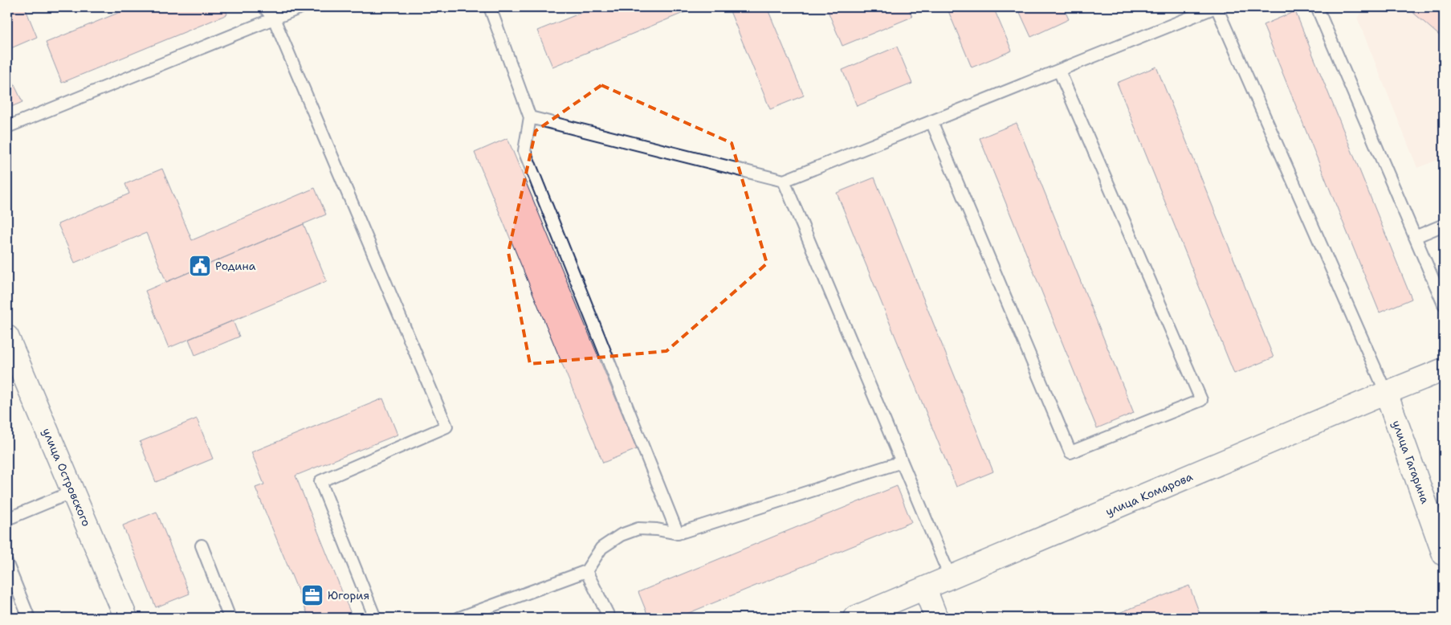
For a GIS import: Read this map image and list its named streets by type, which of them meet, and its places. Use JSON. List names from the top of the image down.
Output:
{
  "streets": {
    "street": ["улица Гагарина", "улица Островского", "улица Комарова"]
  },
  "crossings": [
    ["улица Гагарина", "улица Комарова"]
  ],
  "places": {
    "public building": ["Родина"],
    "office": ["Югория"]
  }
}
